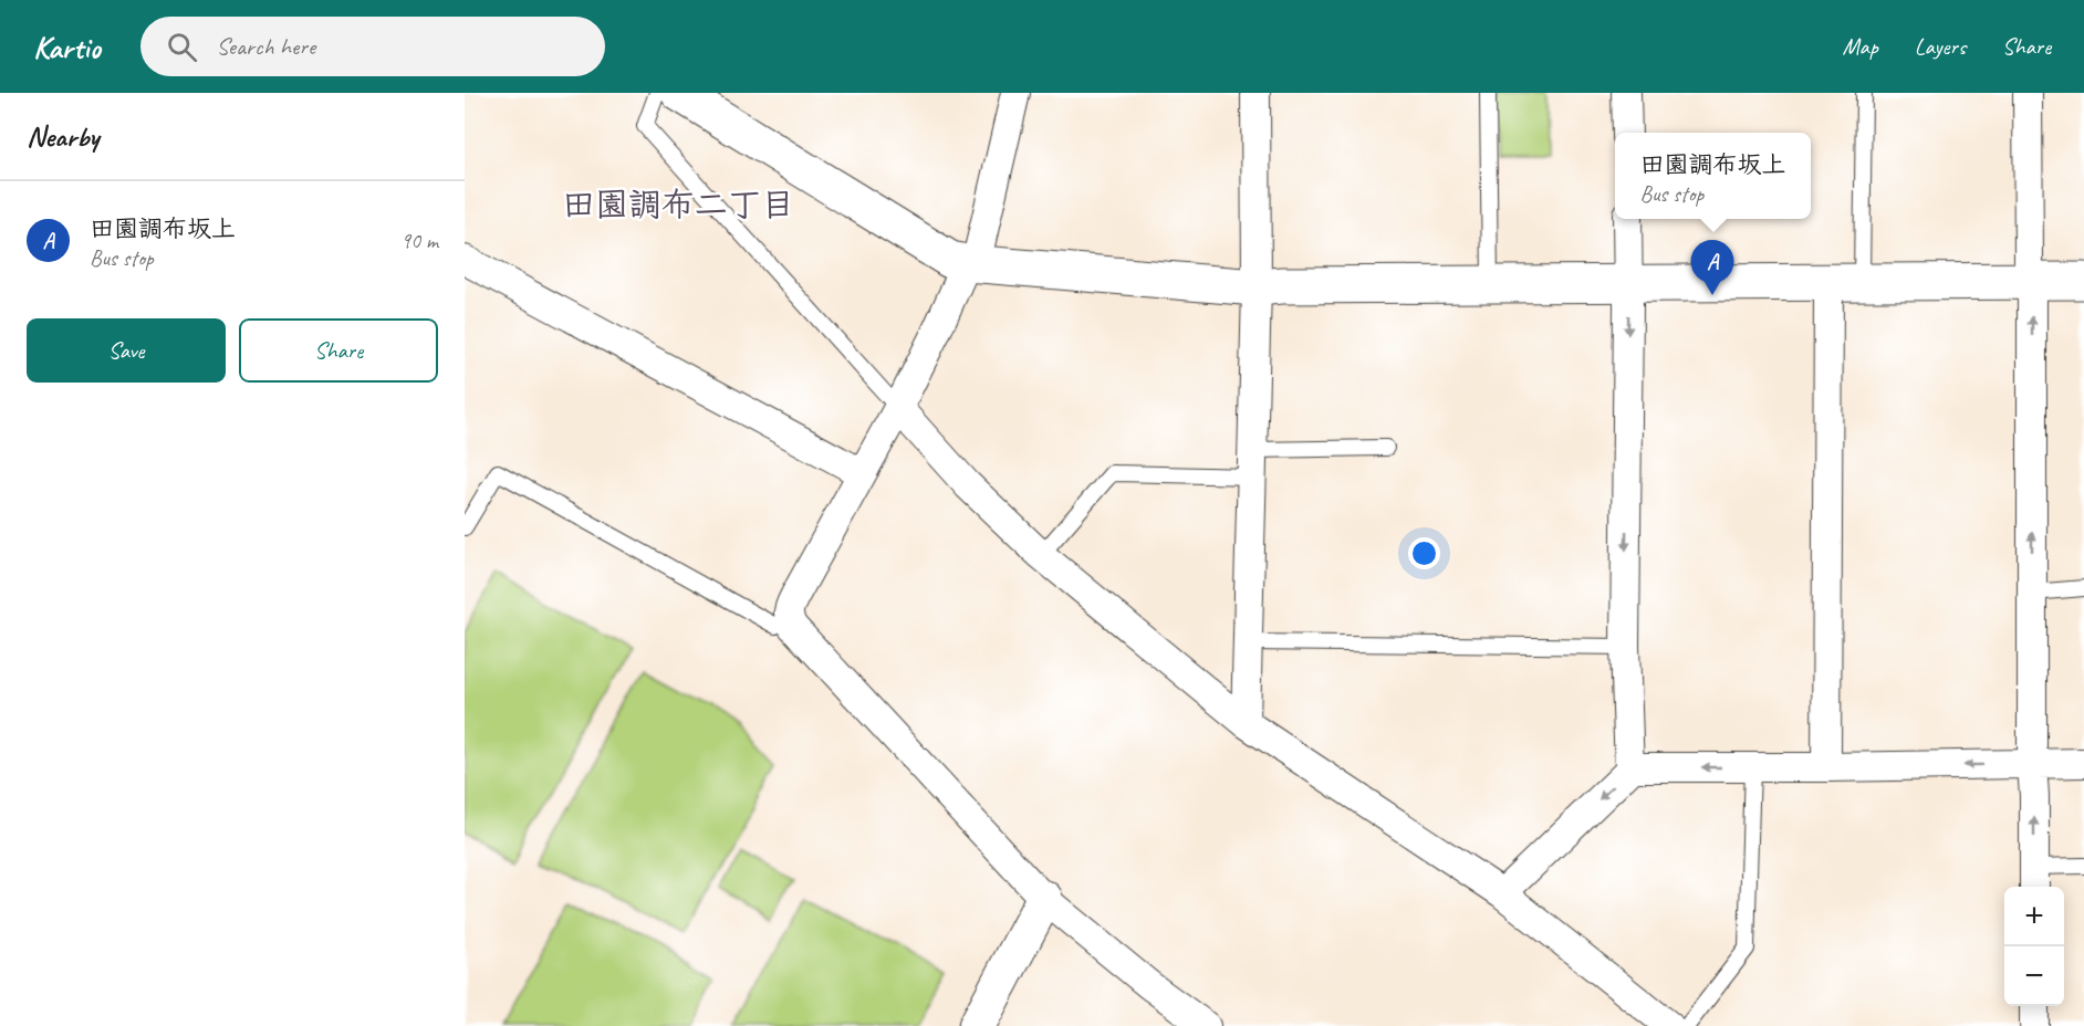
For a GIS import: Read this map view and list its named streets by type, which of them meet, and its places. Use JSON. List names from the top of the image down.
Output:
{
  "districts": ["田園調布二丁目"],
  "page": {
    "header": "Kartio",
    "search": "Search here",
    "nav": ["Map", "Layers", "Share"],
    "heading": "Nearby",
    "popup": ["田園調布坂上", "Bus stop"],
    "list": [
      {
        "mark": "A",
        "name": "田園調布坂上",
        "note": "Bus stop",
        "value": "90 m"
      }
    ],
    "pins": "A",
    "buttons": ["Save", "Share"],
    "map_buttons": ["+", "−"]
  }
}
